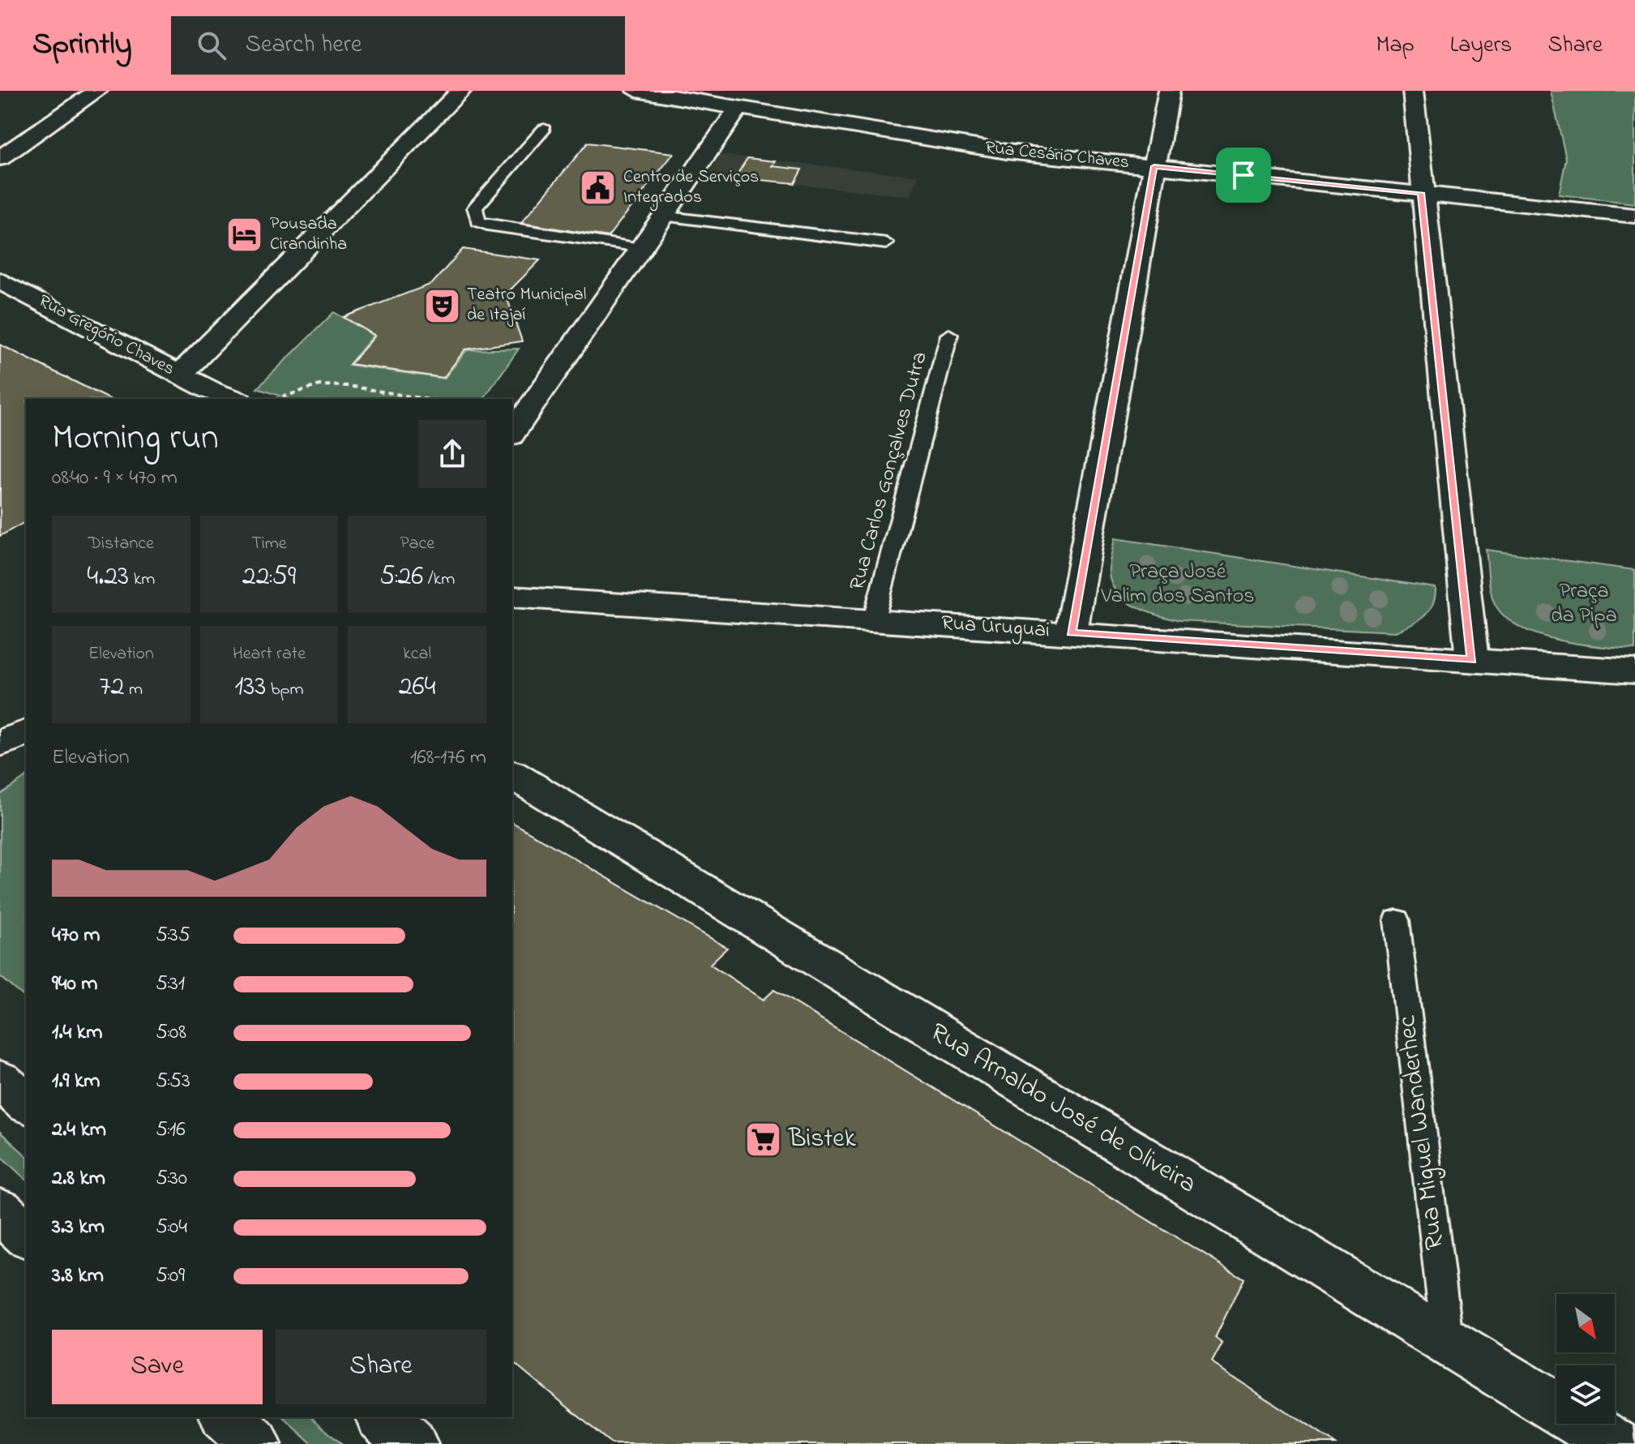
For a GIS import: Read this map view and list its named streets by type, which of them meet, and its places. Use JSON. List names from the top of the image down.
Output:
{
  "streets": {
    "street": [
      "Rua Cesário Chaves",
      "Rua Gregório Chaves",
      "Rua Uruguai",
      "Rua Arnaldo José de Oliveira"
    ],
    "lane": ["Rua Carlos Gonçalves Dutra", "Rua Miguel Wanderhec"]
  },
  "crossings": [
    ["Rua Carlos Gonçalves Dutra", "Rua Uruguai"],
    ["Rua Arnaldo José de Oliveira", "Rua Miguel Wanderhec"]
  ],
  "parks": ["Praça José Valim dos Santos", "Praça da Pipa"],
  "places": {
    "public building": ["Centro de Serviços Integrados"],
    "hotel": ["Pousada Cirandinha"],
    "theatre": ["Teatro Municipal de Itajaí"],
    "supermarket": ["Bistek"]
  },
  "north": "bottom right",
  "page": {
    "header": "Sprintly",
    "search": "Search here",
    "nav": ["Map", "Layers", "Share"],
    "heading": ["Morning run", "08:40 · 9 × 470 m"],
    "stats": [
      ["Distance", "4.23 km"],
      ["Time", "22:59"],
      ["Pace", "5:26 /km"],
      ["Elevation", "72 m"],
      ["Heart rate", "133 bpm"],
      ["kcal", "264"]
    ],
    "chart": ["Elevation", "168–176 m"],
    "list": [
      {
        "name": "470 m",
        "note": "5:35"
      },
      {
        "name": "940 m",
        "note": "5:31"
      },
      {
        "name": "1.4 km",
        "note": "5:08"
      },
      {
        "name": "1.9 km",
        "note": "5:53"
      },
      {
        "name": "2.4 km",
        "note": "5:16"
      },
      {
        "name": "2.8 km",
        "note": "5:30"
      },
      {
        "name": "3.3 km",
        "note": "5:04"
      },
      {
        "name": "3.8 km",
        "note": "5:09"
      }
    ],
    "buttons": ["Save", "Share"]
  }
}
